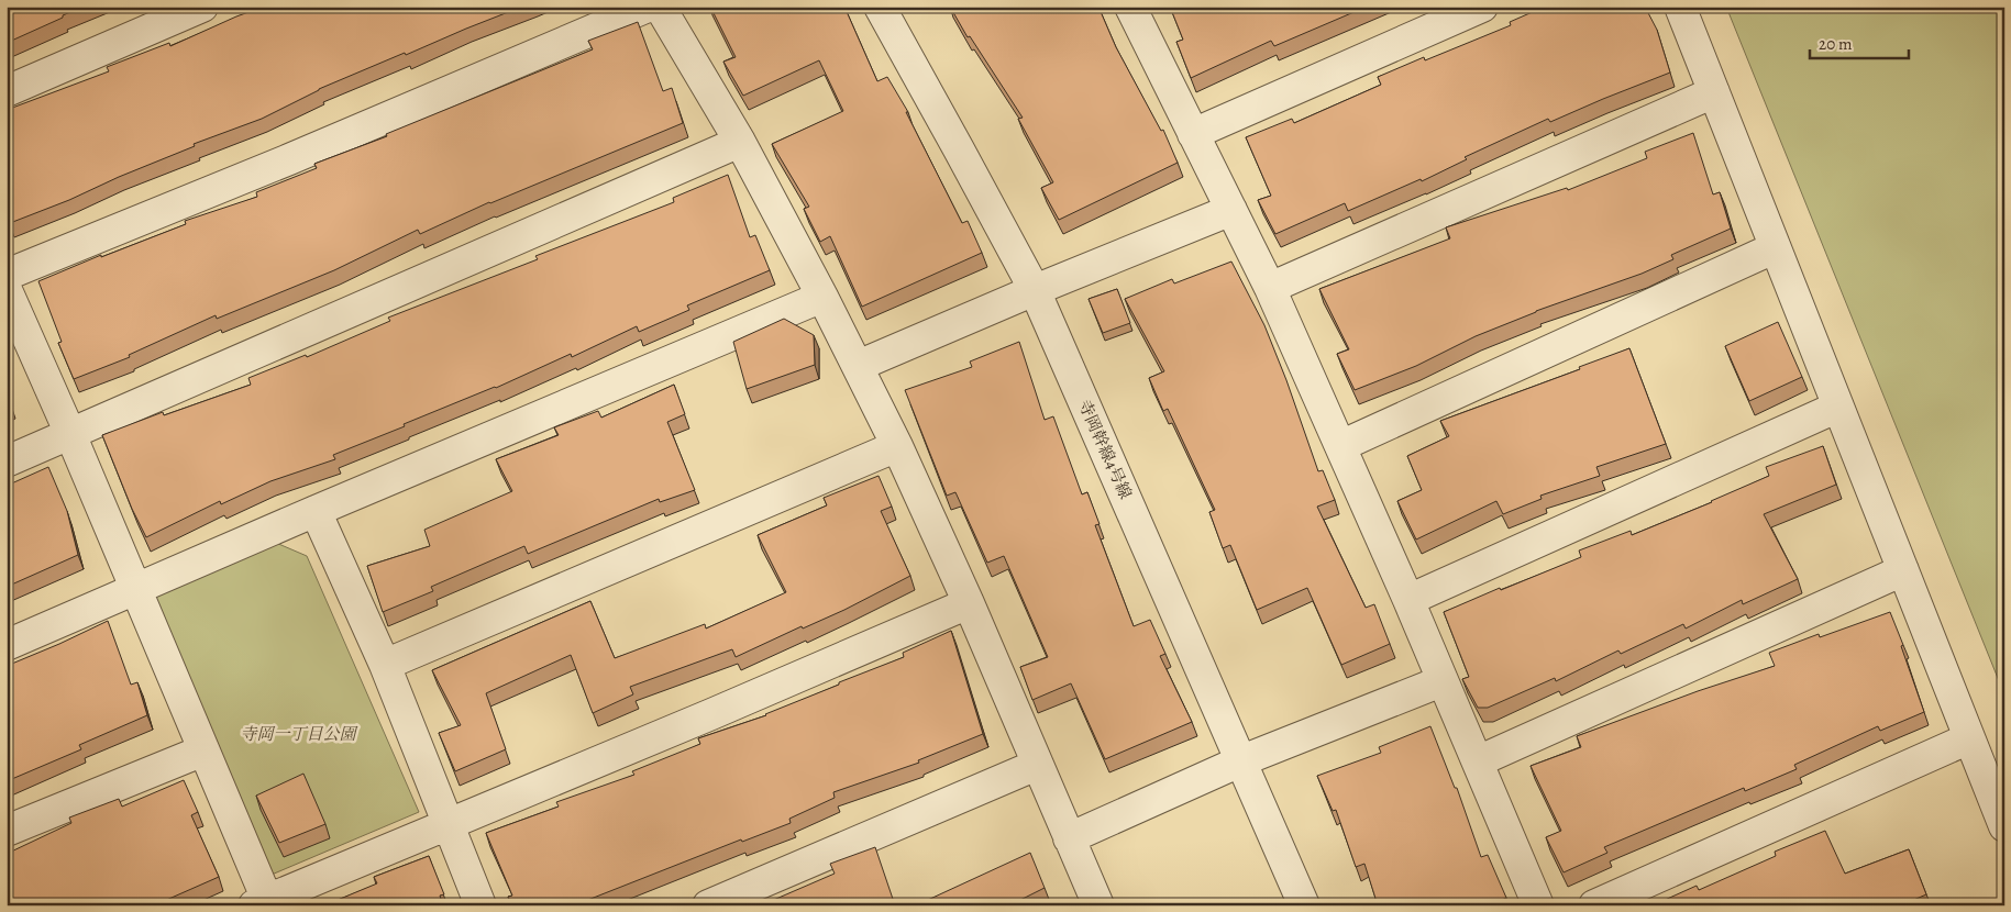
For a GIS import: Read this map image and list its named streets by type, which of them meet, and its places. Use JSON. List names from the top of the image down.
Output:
{
  "streets": {
    "street": ["寺岡幹線4号線"]
  },
  "parks": ["寺岡一丁目公園"],
  "scale_bar": "20 m"
}
